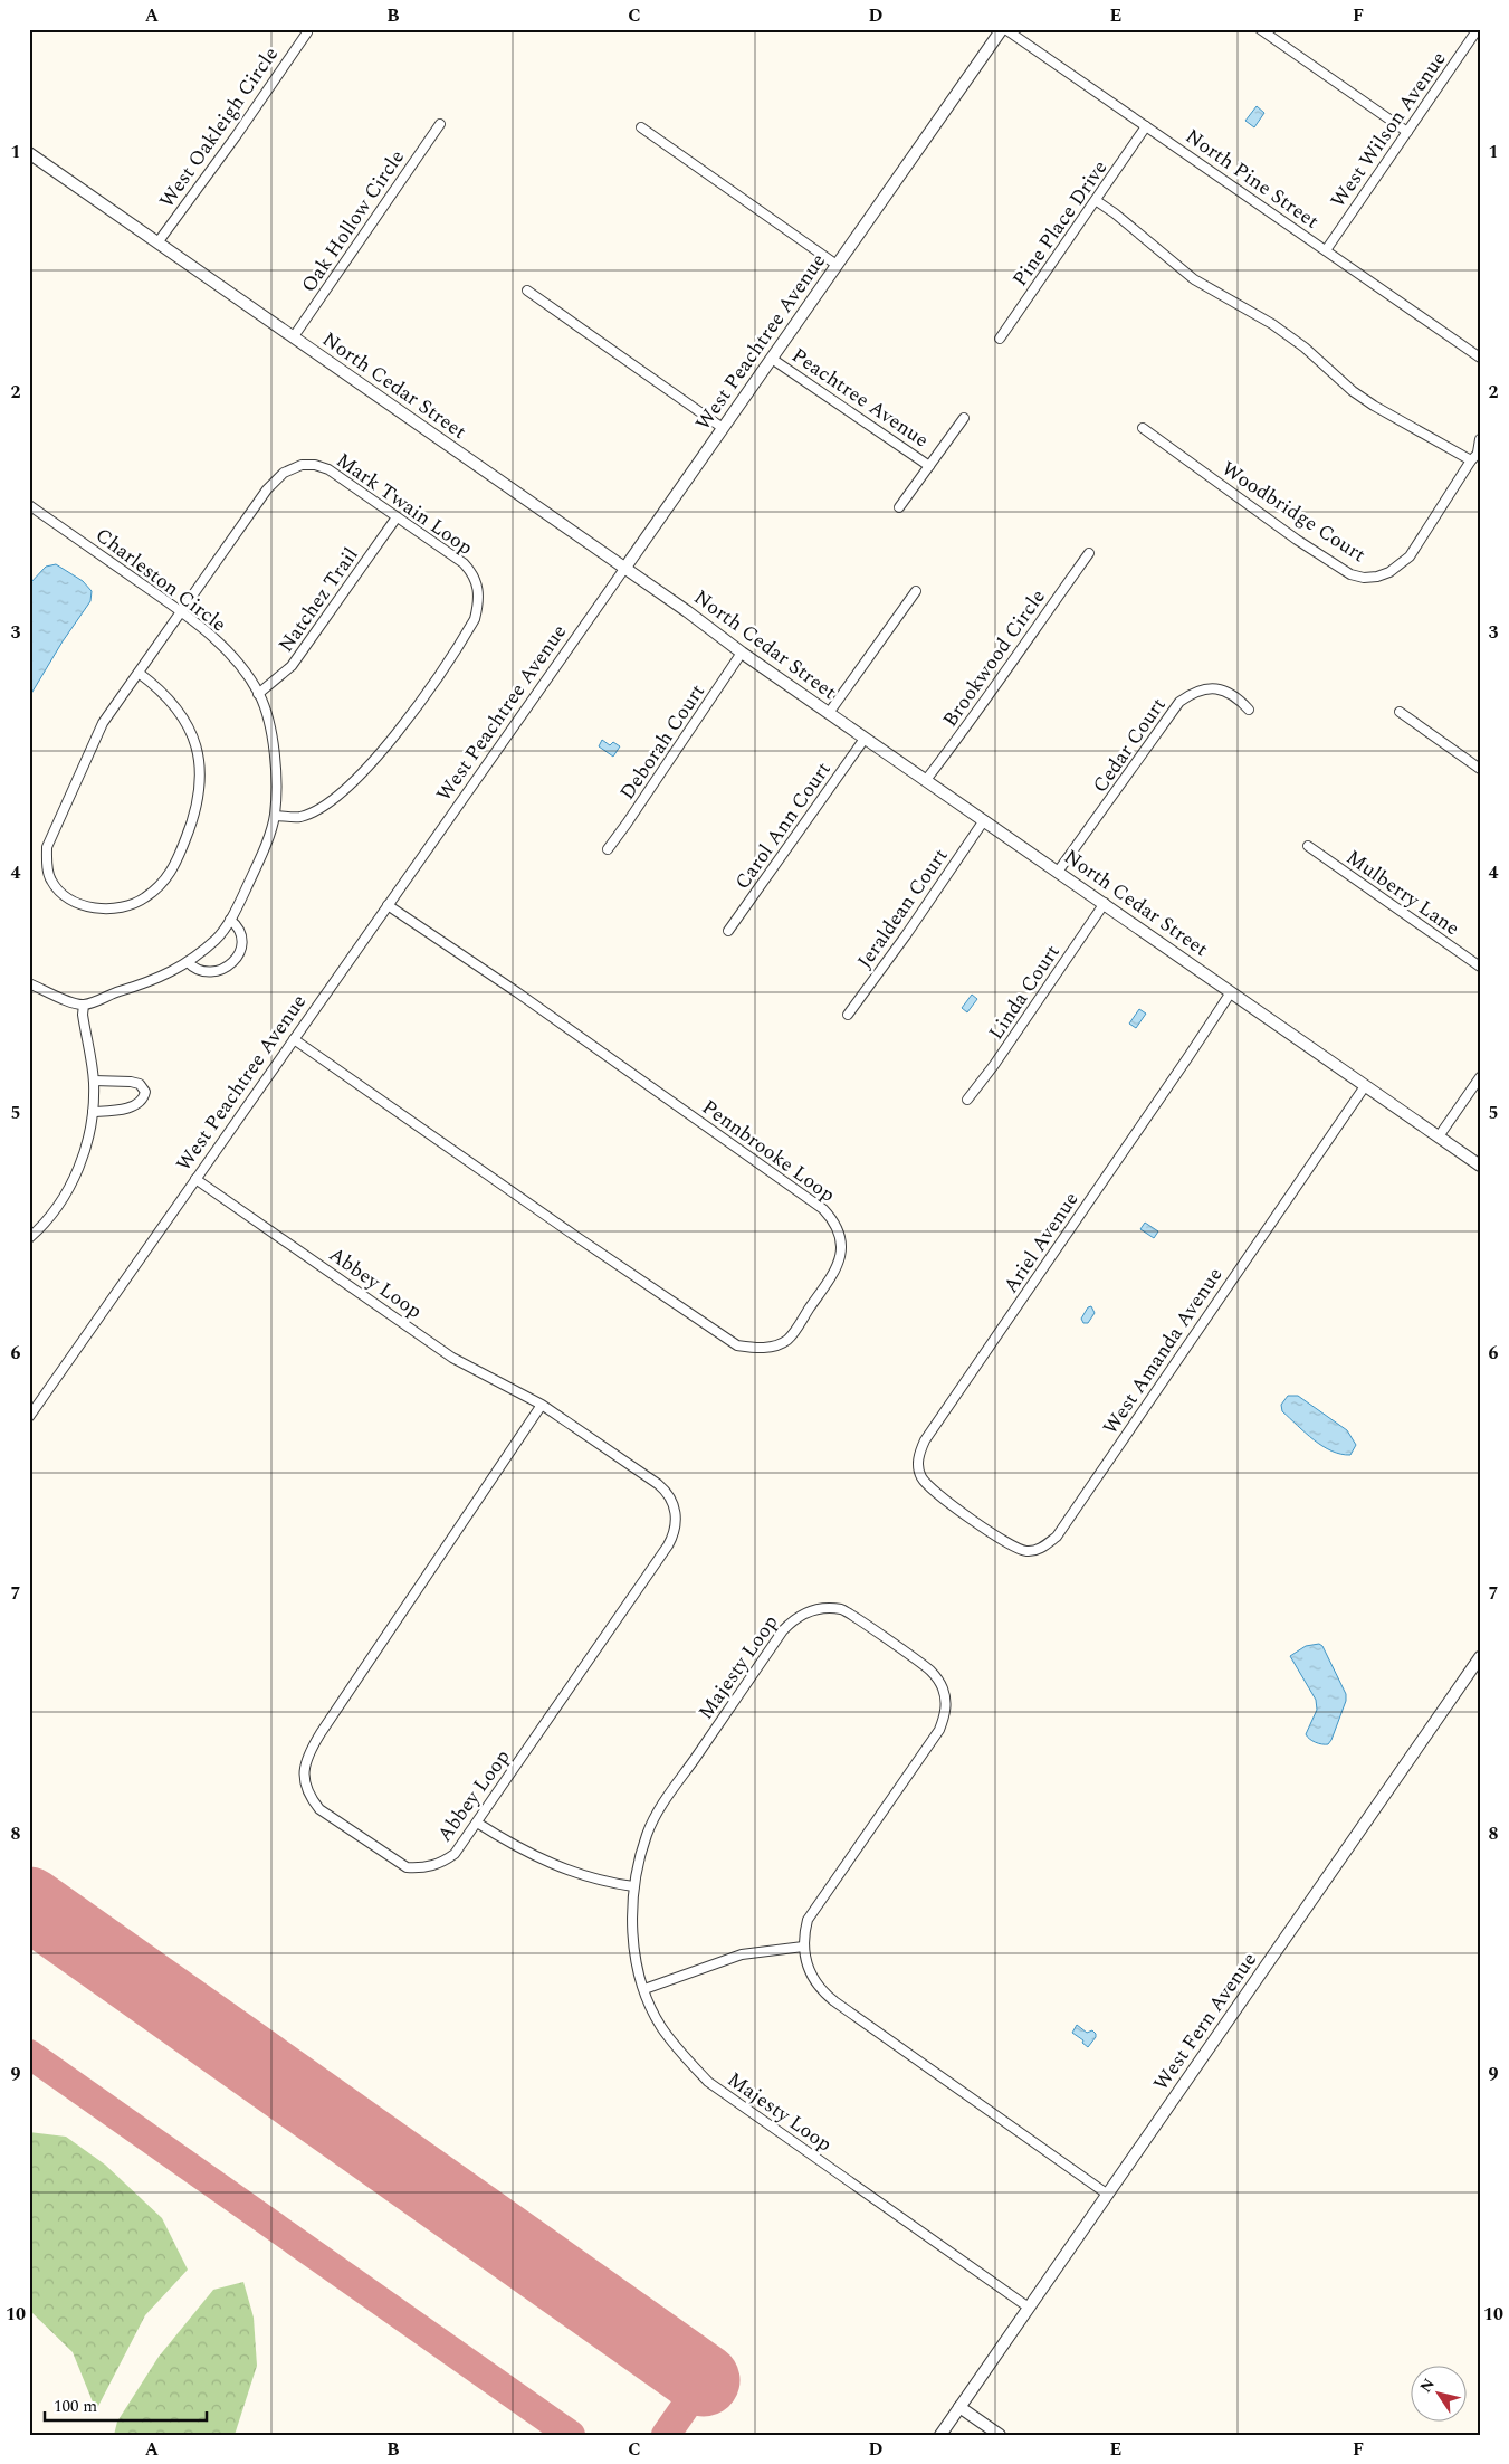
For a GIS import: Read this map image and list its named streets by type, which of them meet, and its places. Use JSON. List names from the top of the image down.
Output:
{
  "streets": {
    "street": [
      "West Oakleigh Circle",
      "West Wilson Avenue",
      "North Pine Street",
      "Oak Hollow Circle",
      "Pine Place Drive",
      "West Peachtree Avenue",
      "North Cedar Street",
      "Peachtree Avenue",
      "Mark Twain Loop",
      "Woodbridge Court",
      "Charleston Circle",
      "Natchez Trail",
      "Brookwood Circle",
      "Deborah Court",
      "Cedar Court",
      "Carol Ann Court",
      "Mulberry Lane",
      "Jeraldean Court",
      "Linda Court",
      "Pennbrooke Loop",
      "Ariel Avenue",
      "Abbey Loop",
      "West Amanda Avenue",
      "Majesty Loop",
      "West Fern Avenue"
    ]
  },
  "crossings": [
    ["West Oakleigh Circle", "North Cedar Street"],
    ["West Wilson Avenue", "North Pine Street"],
    ["North Pine Street", "Pine Place Drive"],
    ["North Pine Street", "West Peachtree Avenue"],
    ["Oak Hollow Circle", "North Cedar Street"],
    ["West Peachtree Avenue", "North Cedar Street"],
    ["West Peachtree Avenue", "Peachtree Avenue"],
    ["West Peachtree Avenue", "Pennbrooke Loop"],
    ["West Peachtree Avenue", "Abbey Loop"],
    ["North Cedar Street", "Brookwood Circle"],
    ["North Cedar Street", "Deborah Court"],
    ["North Cedar Street", "Cedar Court"],
    ["North Cedar Street", "Carol Ann Court"],
    ["North Cedar Street", "Jeraldean Court"],
    ["North Cedar Street", "Linda Court"],
    ["North Cedar Street", "Ariel Avenue"],
    ["North Cedar Street", "West Amanda Avenue"],
    ["Mark Twain Loop", "Charleston Circle"],
    ["Mark Twain Loop", "Natchez Trail"],
    ["Charleston Circle", "Natchez Trail"],
    ["Ariel Avenue", "West Amanda Avenue"],
    ["Majesty Loop", "West Fern Avenue"]
  ],
  "scale_bar": "100 m",
  "north": "top left",
  "grid": {
    "columns": [
      "A",
      "B",
      "C",
      "D",
      "E",
      "F"
    ],
    "rows": [
      "1",
      "2",
      "3",
      "4",
      "5",
      "6",
      "7",
      "8",
      "9",
      "10"
    ]
  }
}
